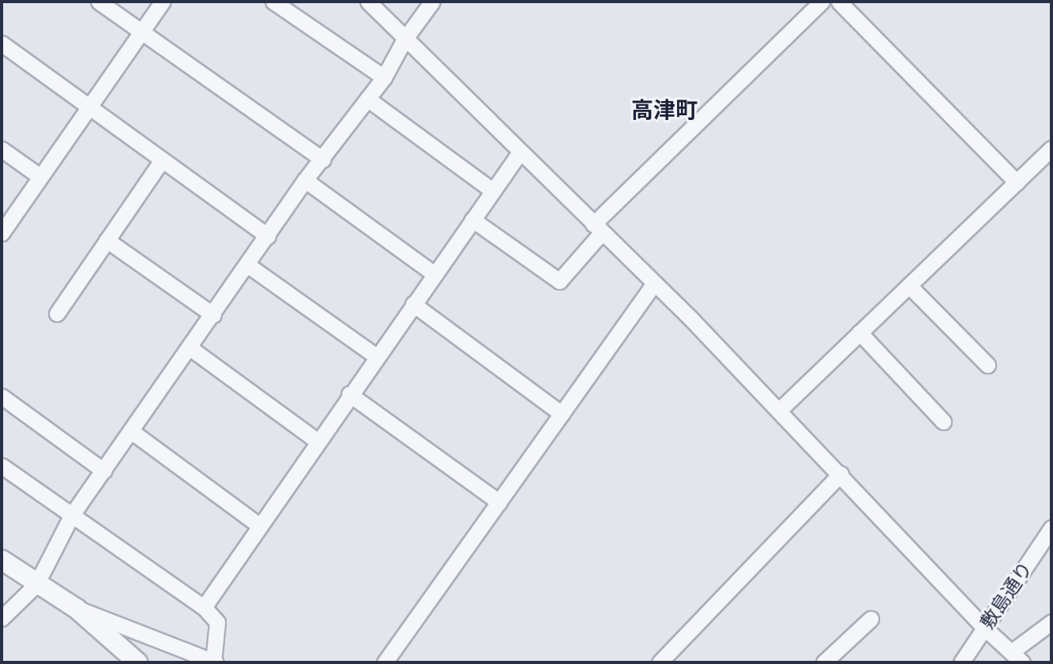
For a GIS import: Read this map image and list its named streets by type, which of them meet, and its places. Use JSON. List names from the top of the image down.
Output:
{
  "streets": {
    "street": ["敷島通り"]
  },
  "districts": ["高津町"]
}
